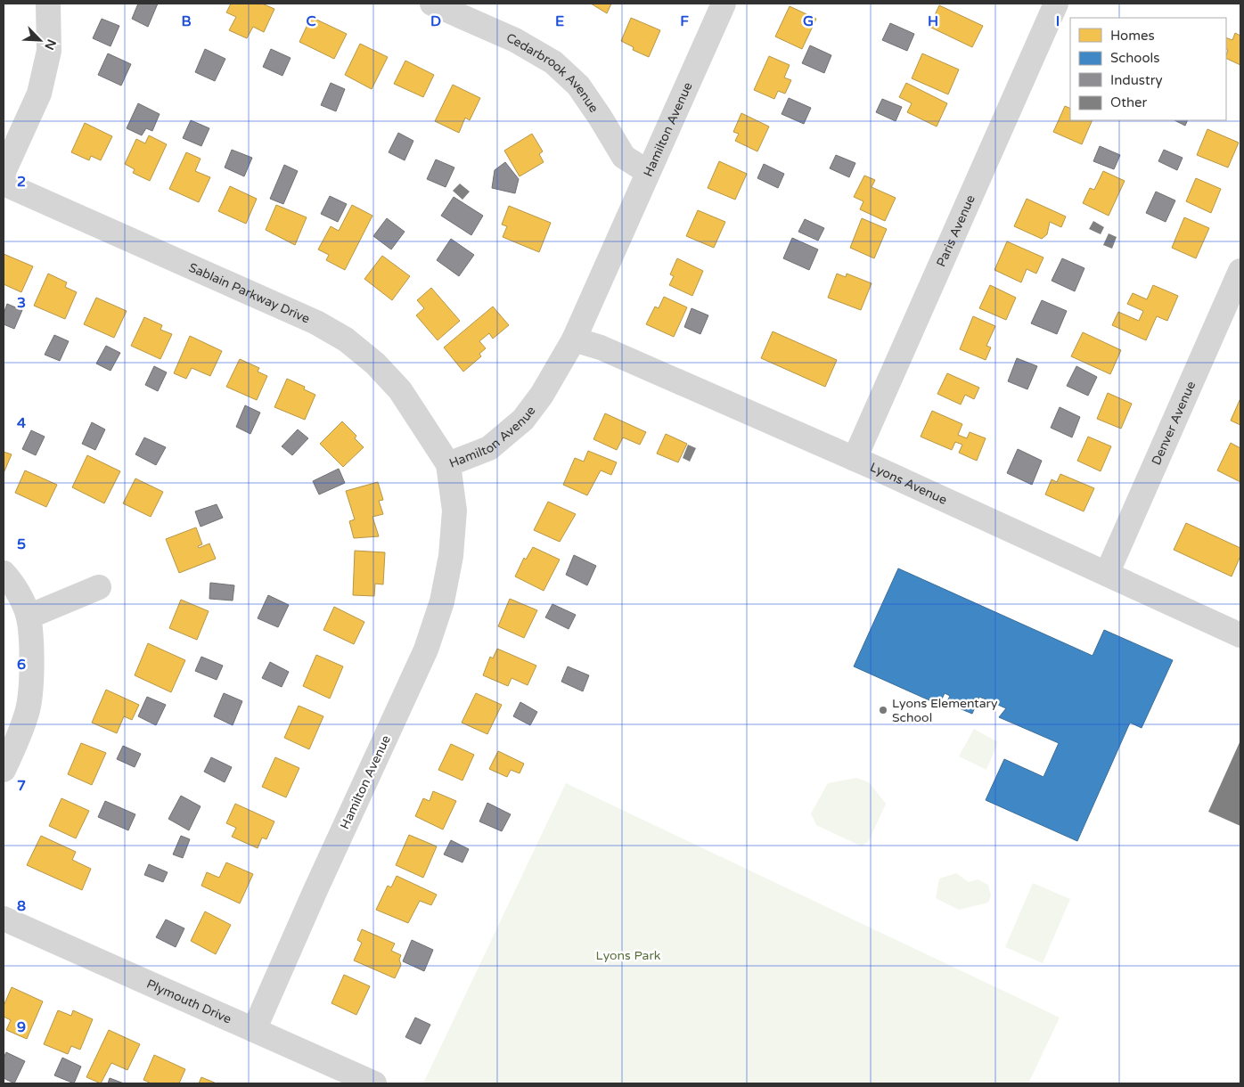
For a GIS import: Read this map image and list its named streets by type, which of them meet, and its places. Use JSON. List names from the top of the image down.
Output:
{
  "streets": {
    "street": [
      "Cedarbrook Avenue",
      "Hamilton Avenue",
      "Paris Avenue",
      "Sablain Parkway Drive",
      "Denver Avenue",
      "Lyons Avenue",
      "Plymouth Drive"
    ]
  },
  "crossings": [
    ["Cedarbrook Avenue", "Hamilton Avenue"],
    ["Hamilton Avenue", "Sablain Parkway Drive"],
    ["Hamilton Avenue", "Lyons Avenue"],
    ["Hamilton Avenue", "Plymouth Drive"],
    ["Paris Avenue", "Lyons Avenue"],
    ["Denver Avenue", "Lyons Avenue"]
  ],
  "parks": ["Lyons Park"],
  "places": ["Lyons Elementary School"],
  "legend": [
    "Homes",
    "Schools",
    "Industry",
    "Other"
  ],
  "north": "bottom right",
  "grid": {
    "columns": [
      "B",
      "C",
      "D",
      "E",
      "F",
      "G",
      "H",
      "I"
    ],
    "rows": [
      "2",
      "3",
      "4",
      "5",
      "6",
      "7",
      "8",
      "9"
    ]
  }
}
